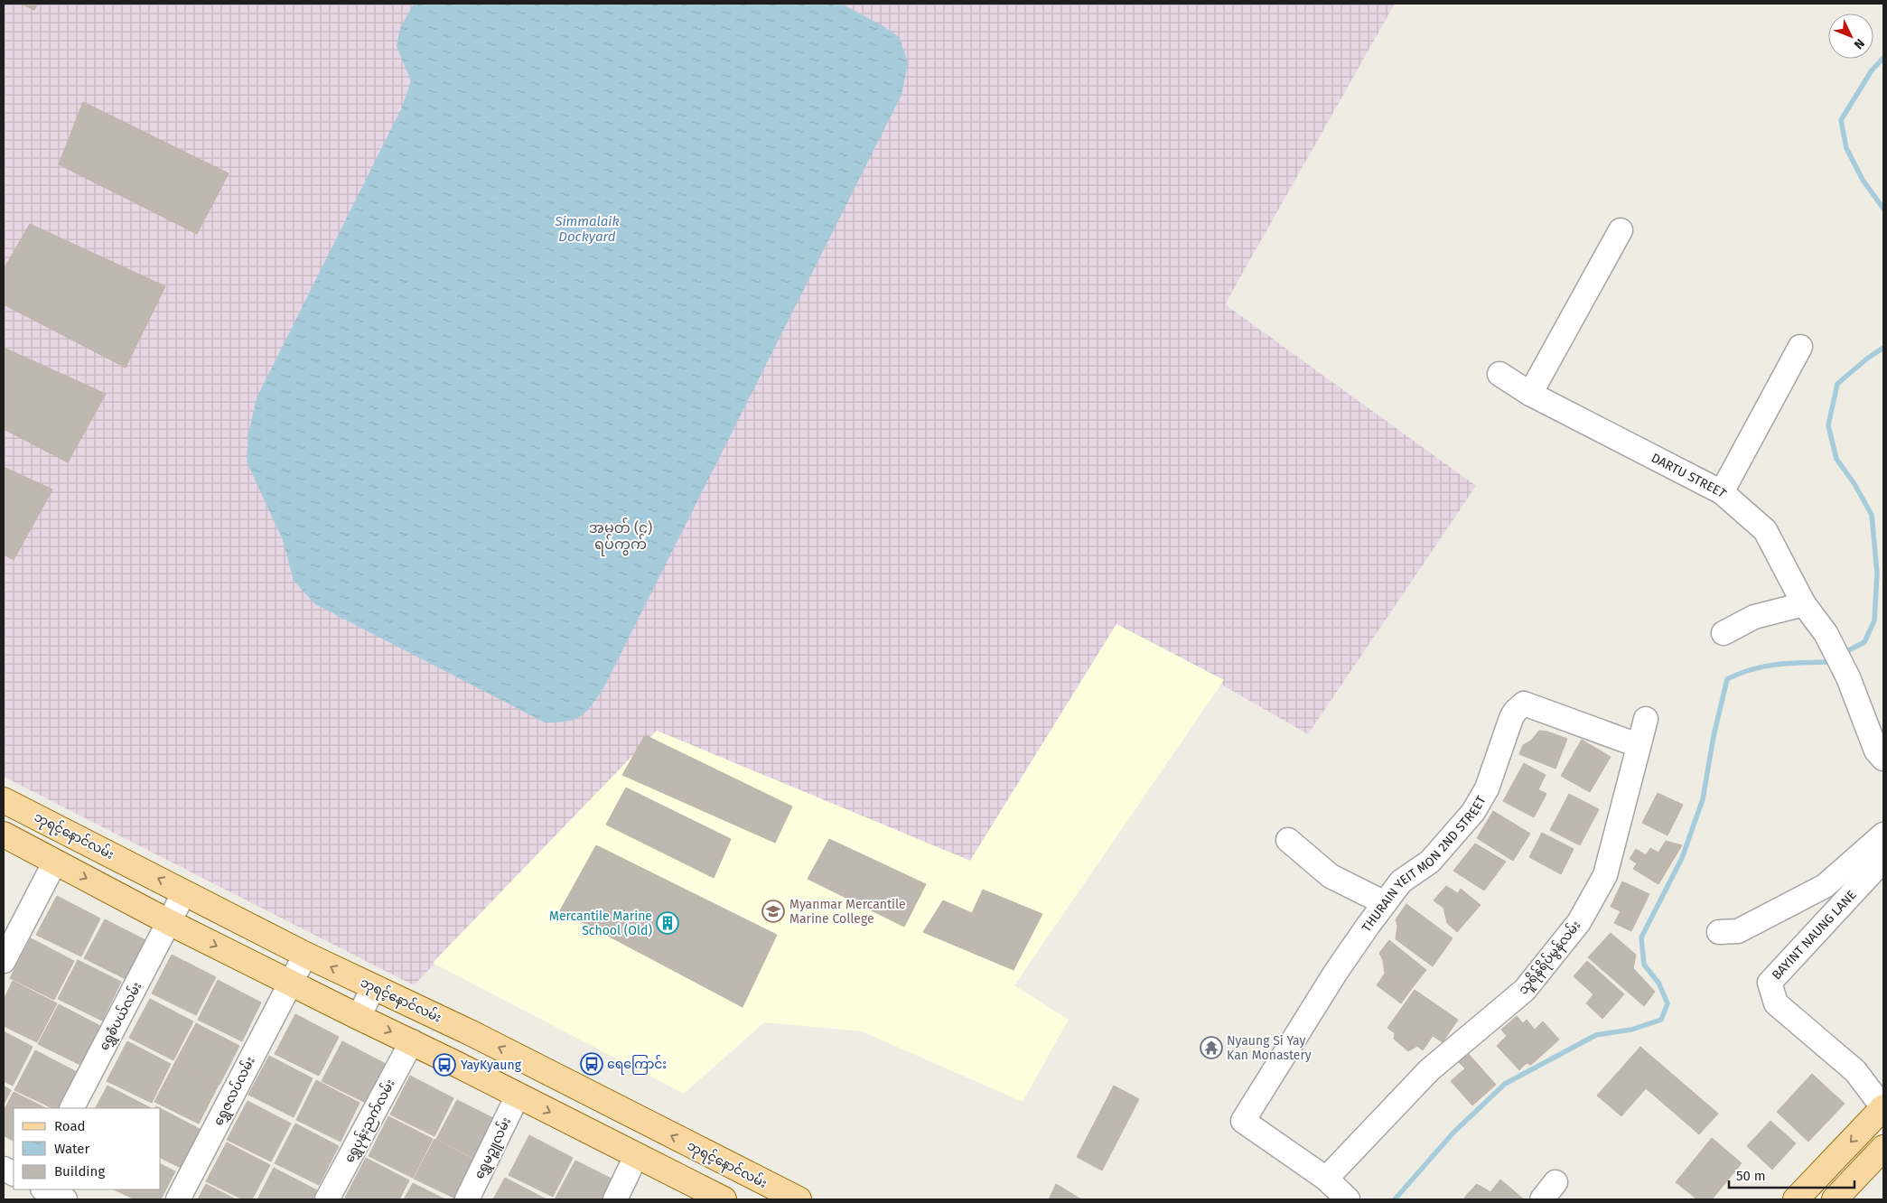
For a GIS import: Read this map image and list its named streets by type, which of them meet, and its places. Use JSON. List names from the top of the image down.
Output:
{
  "streets": {
    "main road": ["ဘုရင့်နောင်လမ်း"],
    "street": [
      "DARTU STREET",
      "THURAIN YEIT MON 2ND STREET",
      "BAYINT NAUNG LANE",
      "သူရိန်ရိပ်မွန်လမ်း",
      "ရွှေစံပယ်လမ်း",
      "ရွှေဇလပ်လမ်း",
      "ရွှေပုန်းညက်လမ်း",
      "ရွှေမဉ္ဇူလမ်း"
    ]
  },
  "crossings": [
    ["ဘုရင့်နောင်လမ်း", "ရွှေစံပယ်လမ်း"],
    ["ဘုရင့်နောင်လမ်း", "ရွှေဇလပ်လမ်း"],
    ["THURAIN YEIT MON 2ND STREET", "သူရိန်ရိပ်မွန်လမ်း"]
  ],
  "districts": ["အမှတ် (၄) ရပ်ကွက်"],
  "water": ["Simmalaik Dockyard"],
  "places": {
    "school or university": ["Myanmar Mercantile Marine College"],
    "building": ["Mercantile Marine School (Old)"],
    "temple": ["Nyaung Si Yay Kan Monastery"],
    "bus stop": ["ရေကြောင်း", "YayKyaung"]
  },
  "legend": ["Road", "Water", "Building"],
  "scale_bar": "50 m",
  "north": "bottom right"
}
